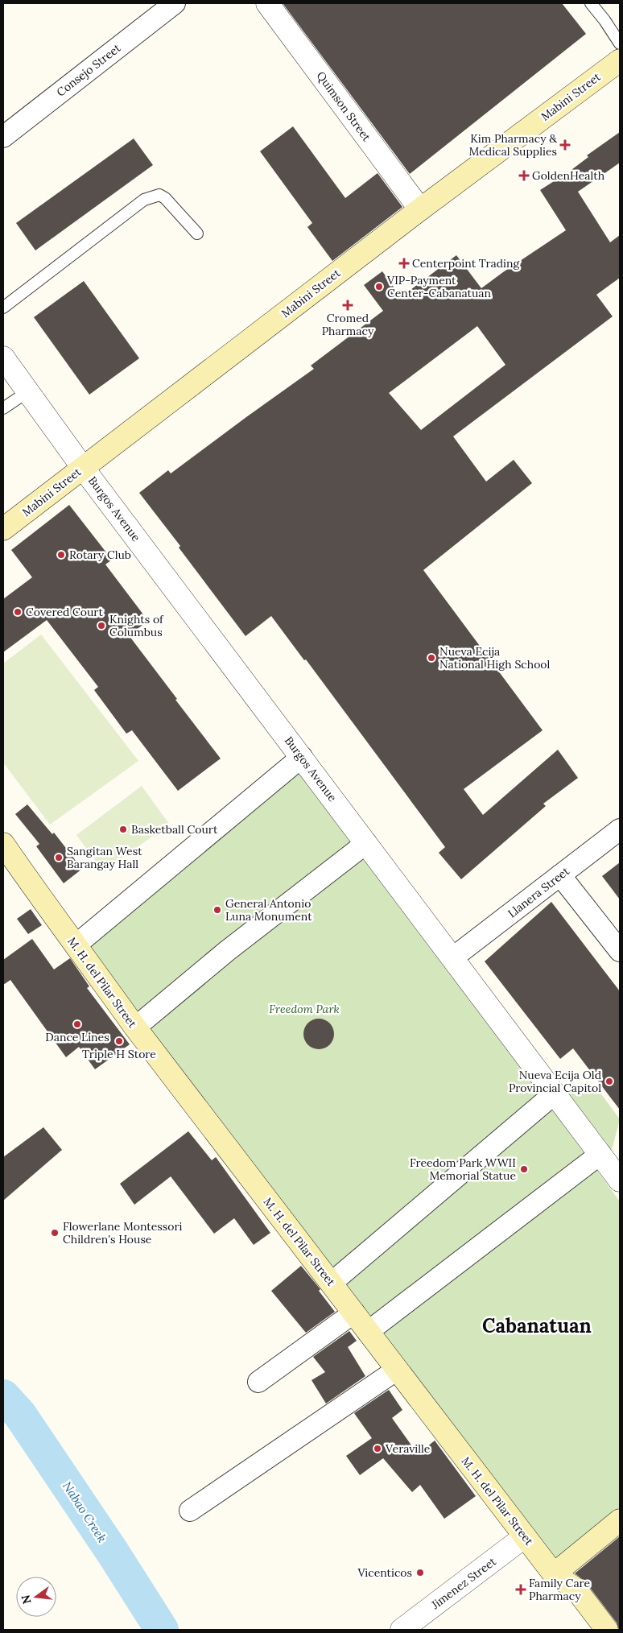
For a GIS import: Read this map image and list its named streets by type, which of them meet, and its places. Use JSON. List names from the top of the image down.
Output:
{
  "streets": {
    "main road": ["Mabini Street", "M. H. del Pilar Street"],
    "street": [
      "Consejo Street",
      "Quimson Street",
      "Burgos Avenue",
      "Llanera Street",
      "Jimenez Street"
    ]
  },
  "crossings": [
    ["Mabini Street", "Quimson Street"],
    ["Mabini Street", "Burgos Avenue"],
    ["M. H. del Pilar Street", "Jimenez Street"]
  ],
  "districts": ["Cabanatuan"],
  "water": ["Nabao Creek"],
  "parks": ["Freedom Park"],
  "places": {
    "health": [
      "Kim Pharmacy & Medical Supplies",
      "GoldenHealth",
      "Centerpoint Trading",
      "Cromed Pharmacy",
      "Family Care Pharmacy"
    ],
    "other": [
      "VIP-Payment Center-Cabanatuan",
      "Rotary Club",
      "Covered Court",
      "Knights of Columbus",
      "Nueva Ecija National High School",
      "Basketball Court",
      "Sangitan West Barangay Hall",
      "General Antonio Luna Monument",
      "Dance Lines",
      "Triple H Store",
      "Nueva Ecija Old Provincial Capitol",
      "Freedom Park WWII Memorial Statue",
      "Flowerlane Montessori Children's House",
      "Veraville",
      "Vicenticos"
    ]
  },
  "north": "left"
}
